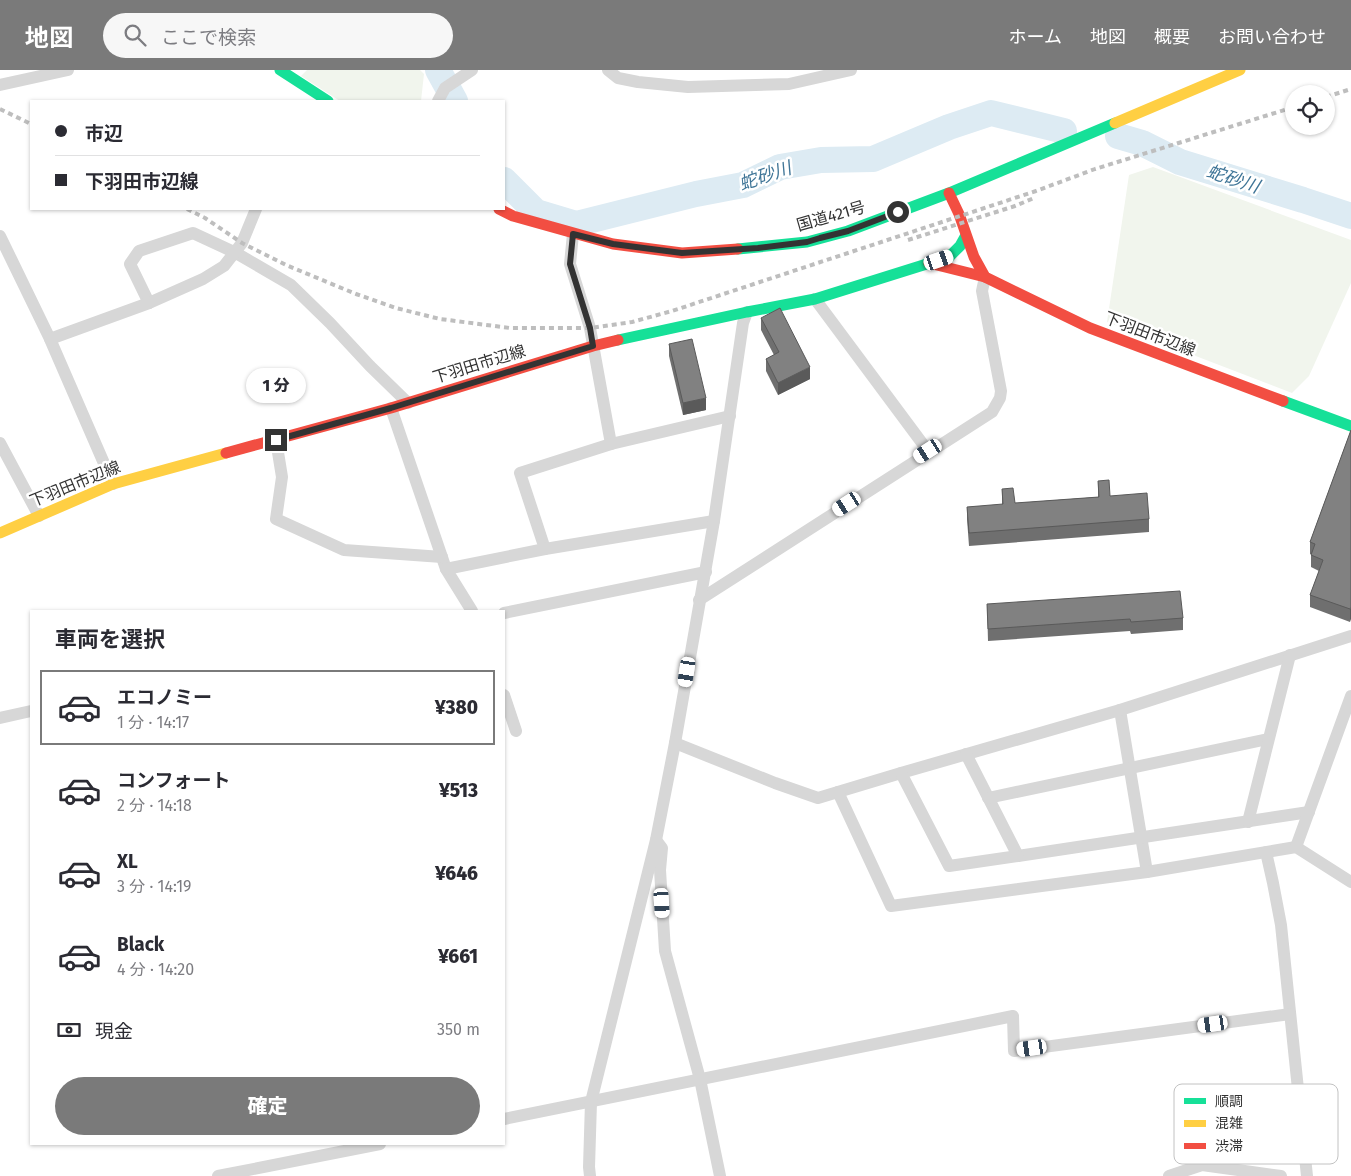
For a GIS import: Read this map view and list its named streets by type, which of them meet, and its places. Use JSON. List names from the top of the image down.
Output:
{
  "streets": {
    "main road": ["国道421号", "下羽田市辺線"]
  },
  "water": ["蛇砂川"],
  "legend": ["順調", "混雑", "渋滞"],
  "page": {
    "header": "地図",
    "search": "ここで検索",
    "nav": [
      "ホーム",
      "地図",
      "概要",
      "お問い合わせ"
    ],
    "banner": ["市辺", "下羽田市辺線"],
    "bubble": "1 分",
    "heading": "車両を選択",
    "list": [
      {
        "name": "エコノミー",
        "note": "1 分 · 14:17",
        "value": "¥380"
      },
      {
        "name": "コンフォート",
        "note": "2 分 · 14:18",
        "value": "¥513"
      },
      {
        "name": "XL",
        "note": "3 分 · 14:19",
        "value": "¥646"
      },
      {
        "name": "Black",
        "note": "4 分 · 14:20",
        "value": "¥661"
      }
    ],
    "pay": ["現金", "350 m"],
    "buttons": "確定"
  }
}
